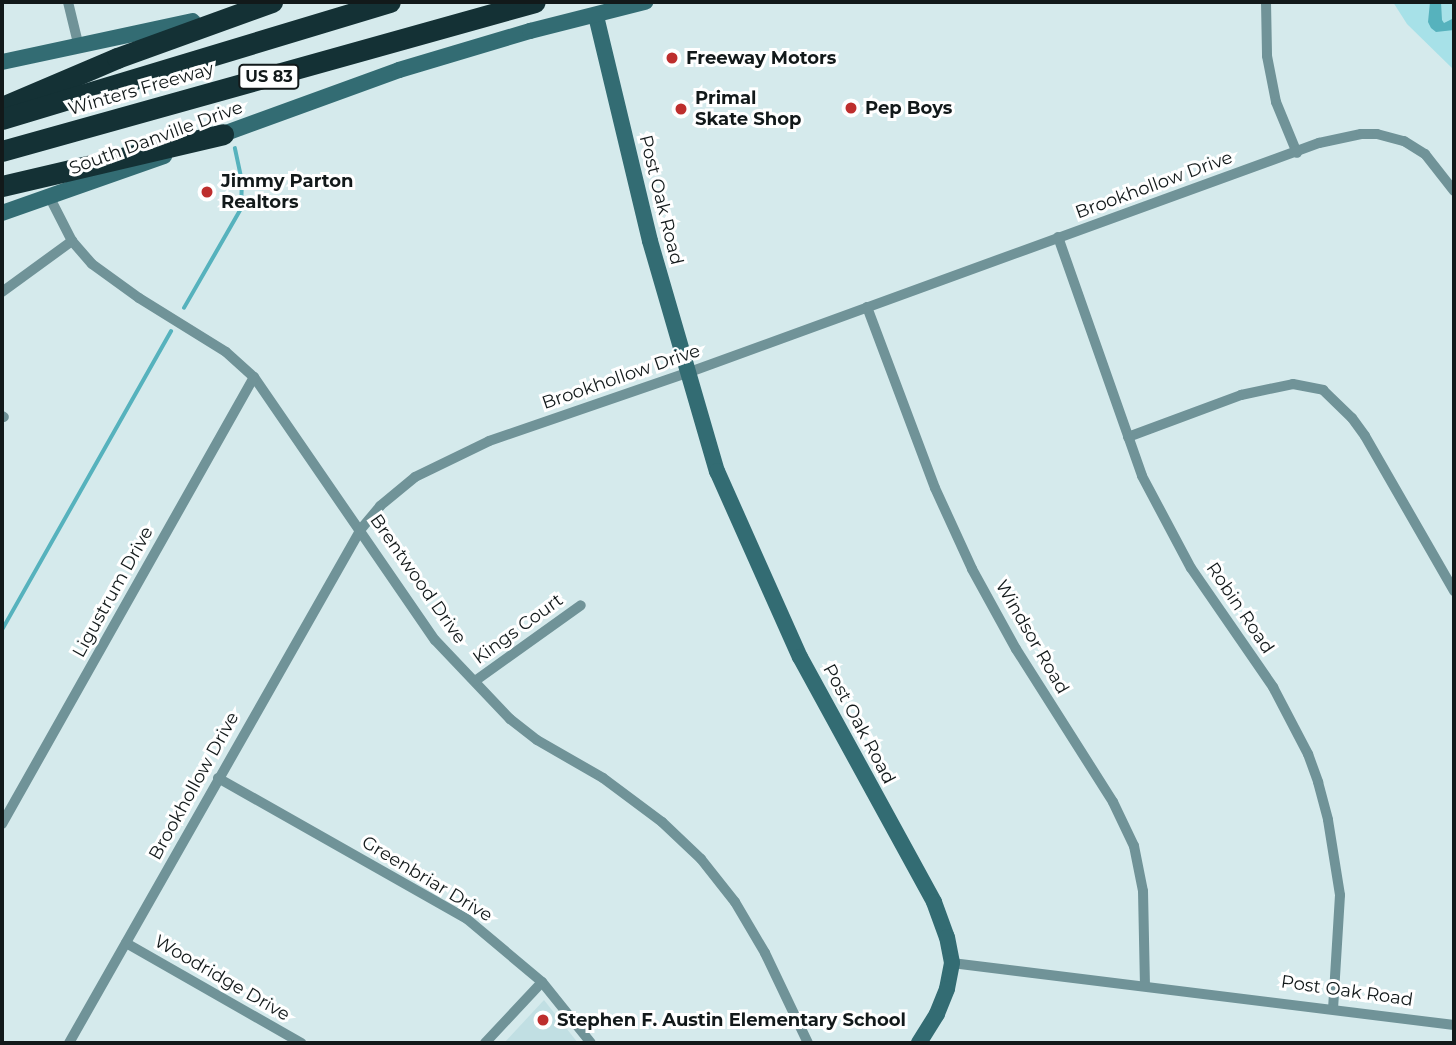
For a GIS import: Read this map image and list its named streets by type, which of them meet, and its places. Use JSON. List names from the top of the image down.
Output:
{
  "streets": {
    "highway": ["US 83", "Winters Freeway"],
    "street": [
      "South Danville Drive",
      "Brookhollow Drive",
      "Post Oak Road",
      "Brentwood Drive",
      "Ligustrum Drive",
      "Robin Road",
      "Kings Court",
      "Windsor Road",
      "Greenbriar Drive",
      "Woodridge Drive"
    ]
  },
  "crossings": [
    ["South Danville Drive", "Post Oak Road"],
    ["South Danville Drive", "Brentwood Drive"],
    ["Brookhollow Drive", "Post Oak Road"],
    ["Brookhollow Drive", "Brentwood Drive"],
    ["Brookhollow Drive", "Robin Road"],
    ["Brookhollow Drive", "Windsor Road"],
    ["Brookhollow Drive", "Greenbriar Drive"],
    ["Brookhollow Drive", "Woodridge Drive"],
    ["Post Oak Road", "Robin Road"],
    ["Post Oak Road", "Windsor Road"],
    ["Brentwood Drive", "Ligustrum Drive"],
    ["Brentwood Drive", "Kings Court"]
  ],
  "places": [
    "Freeway Motors",
    "Pep Boys",
    "Primal Skate Shop",
    "Jimmy Parton Realtors",
    "Stephen F. Austin Elementary School"
  ]
}
